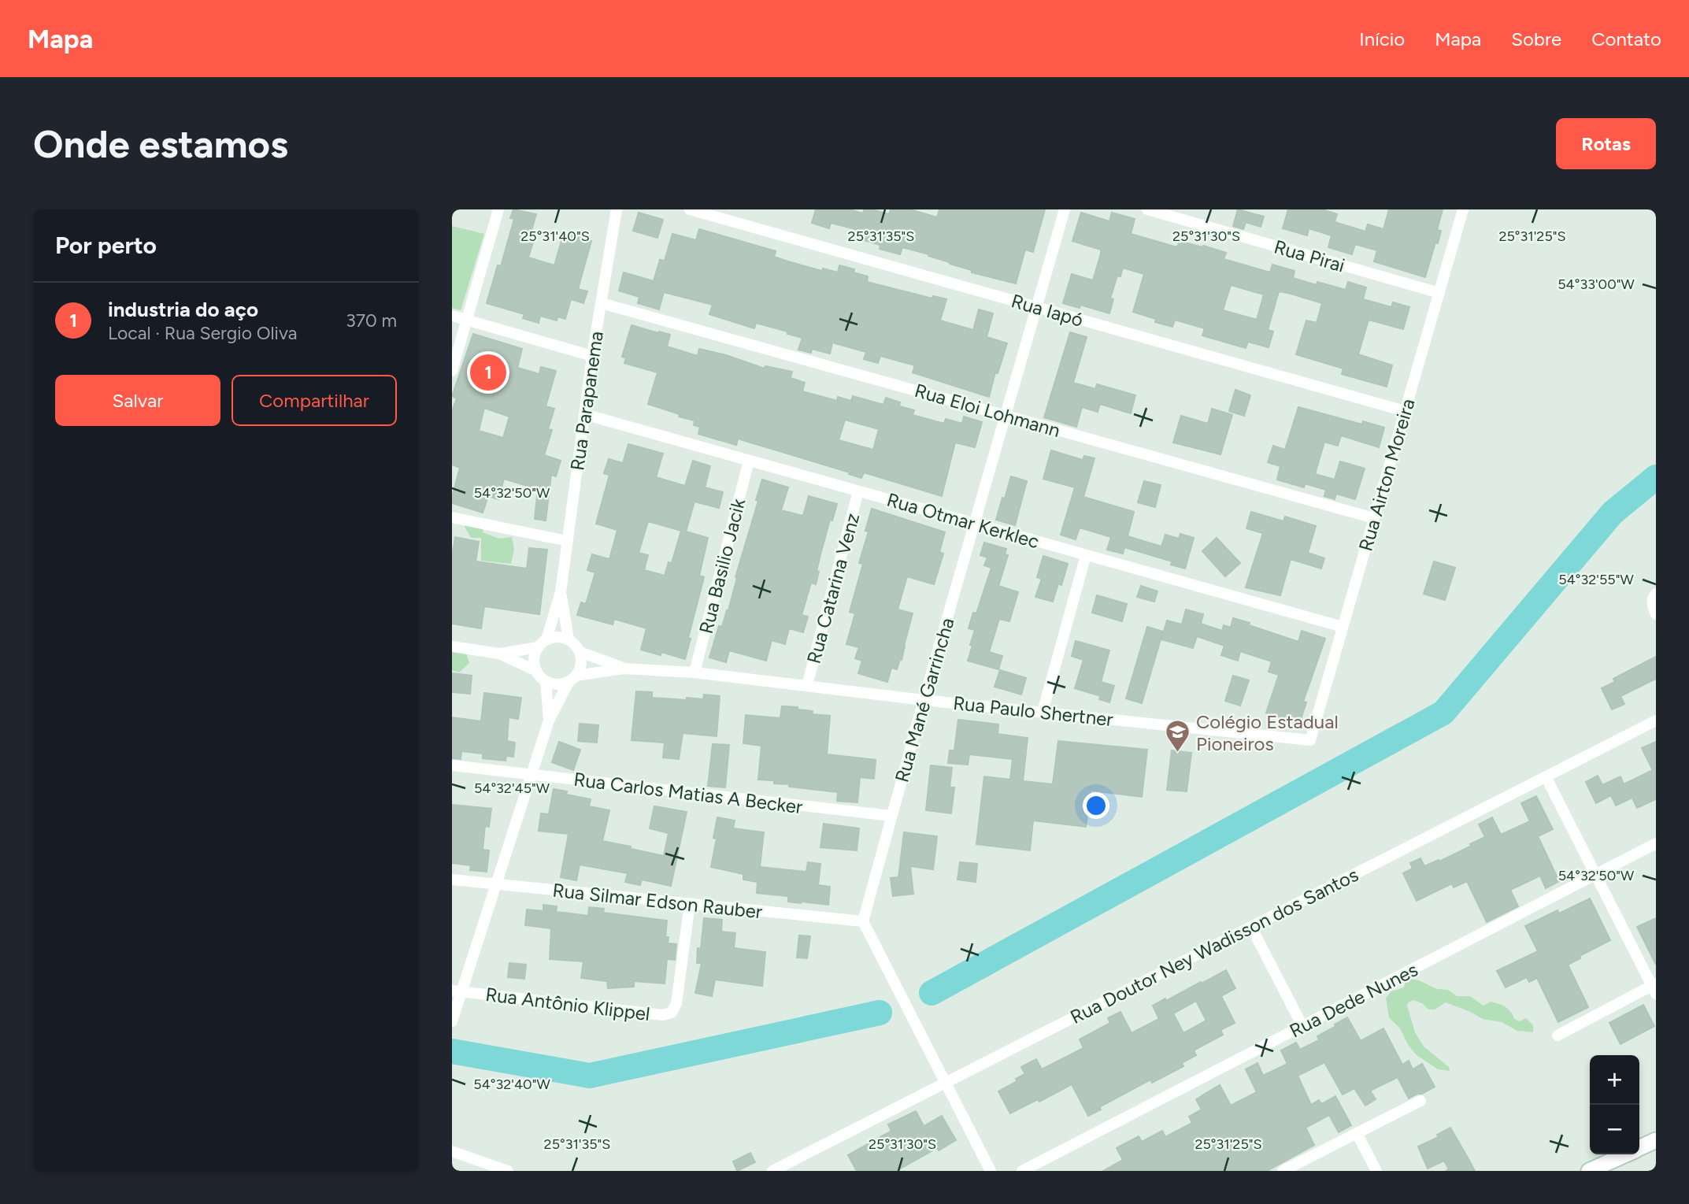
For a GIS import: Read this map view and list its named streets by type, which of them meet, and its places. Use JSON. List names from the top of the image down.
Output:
{
  "streets": {
    "street": [
      "Rua Pirai",
      "Rua Iapó",
      "Rua Parapanema",
      "Rua Eloi Lohmann",
      "Rua Airton Moreira",
      "Rua Otmar Kerklec",
      "Rua Basilio Jacik",
      "Rua Catarina Venz",
      "Rua Mané Garrincha",
      "Rua Paulo Shertner",
      "Rua Carlos Matias A Becker",
      "Rua Silmar Edson Rauber",
      "Rua Doutor Ney Wadisson dos Santos",
      "Rua Dede Nunes",
      "Rua Antônio Klippel"
    ]
  },
  "crossings": [
    ["Rua Pirai", "Rua Airton Moreira"],
    ["Rua Iapó", "Rua Airton Moreira"],
    ["Rua Iapó", "Rua Mané Garrincha"],
    ["Rua Parapanema", "Rua Eloi Lohmann"],
    ["Rua Parapanema", "Rua Otmar Kerklec"],
    ["Rua Parapanema", "Rua Paulo Shertner"],
    ["Rua Eloi Lohmann", "Rua Airton Moreira"],
    ["Rua Eloi Lohmann", "Rua Mané Garrincha"],
    ["Rua Airton Moreira", "Rua Otmar Kerklec"],
    ["Rua Airton Moreira", "Rua Paulo Shertner"],
    ["Rua Otmar Kerklec", "Rua Basilio Jacik"],
    ["Rua Otmar Kerklec", "Rua Catarina Venz"],
    ["Rua Otmar Kerklec", "Rua Mané Garrincha"],
    ["Rua Basilio Jacik", "Rua Paulo Shertner"],
    ["Rua Catarina Venz", "Rua Paulo Shertner"],
    ["Rua Mané Garrincha", "Rua Paulo Shertner"],
    ["Rua Mané Garrincha", "Rua Carlos Matias A Becker"],
    ["Rua Mané Garrincha", "Rua Silmar Edson Rauber"],
    ["Rua Silmar Edson Rauber", "Rua Antônio Klippel"]
  ],
  "places": {
    "school or university": ["Colégio Estadual Pioneiros"]
  },
  "page": {
    "header": "Mapa",
    "nav": [
      "Início",
      "Mapa",
      "Sobre",
      "Contato"
    ],
    "buttons": [
      "Rotas",
      ["Salvar", "Compartilhar"]
    ],
    "title": "Onde estamos",
    "heading": "Por perto",
    "list": [
      {
        "mark": "1",
        "name": "industria do aço",
        "note": "Local · Rua Sergio Oliva",
        "value": "370 m"
      }
    ],
    "pins": "1",
    "map_buttons": ["+", "−"]
  },
  "coordinates": [
    "25°31'40\"S",
    "25°31'35\"S",
    "25°31'30\"S",
    "25°31'25\"S",
    "54°33'00\"W",
    "54°32'50\"W",
    "54°32'55\"W",
    "54°32'45\"W",
    "54°32'40\"W"
  ]
}
